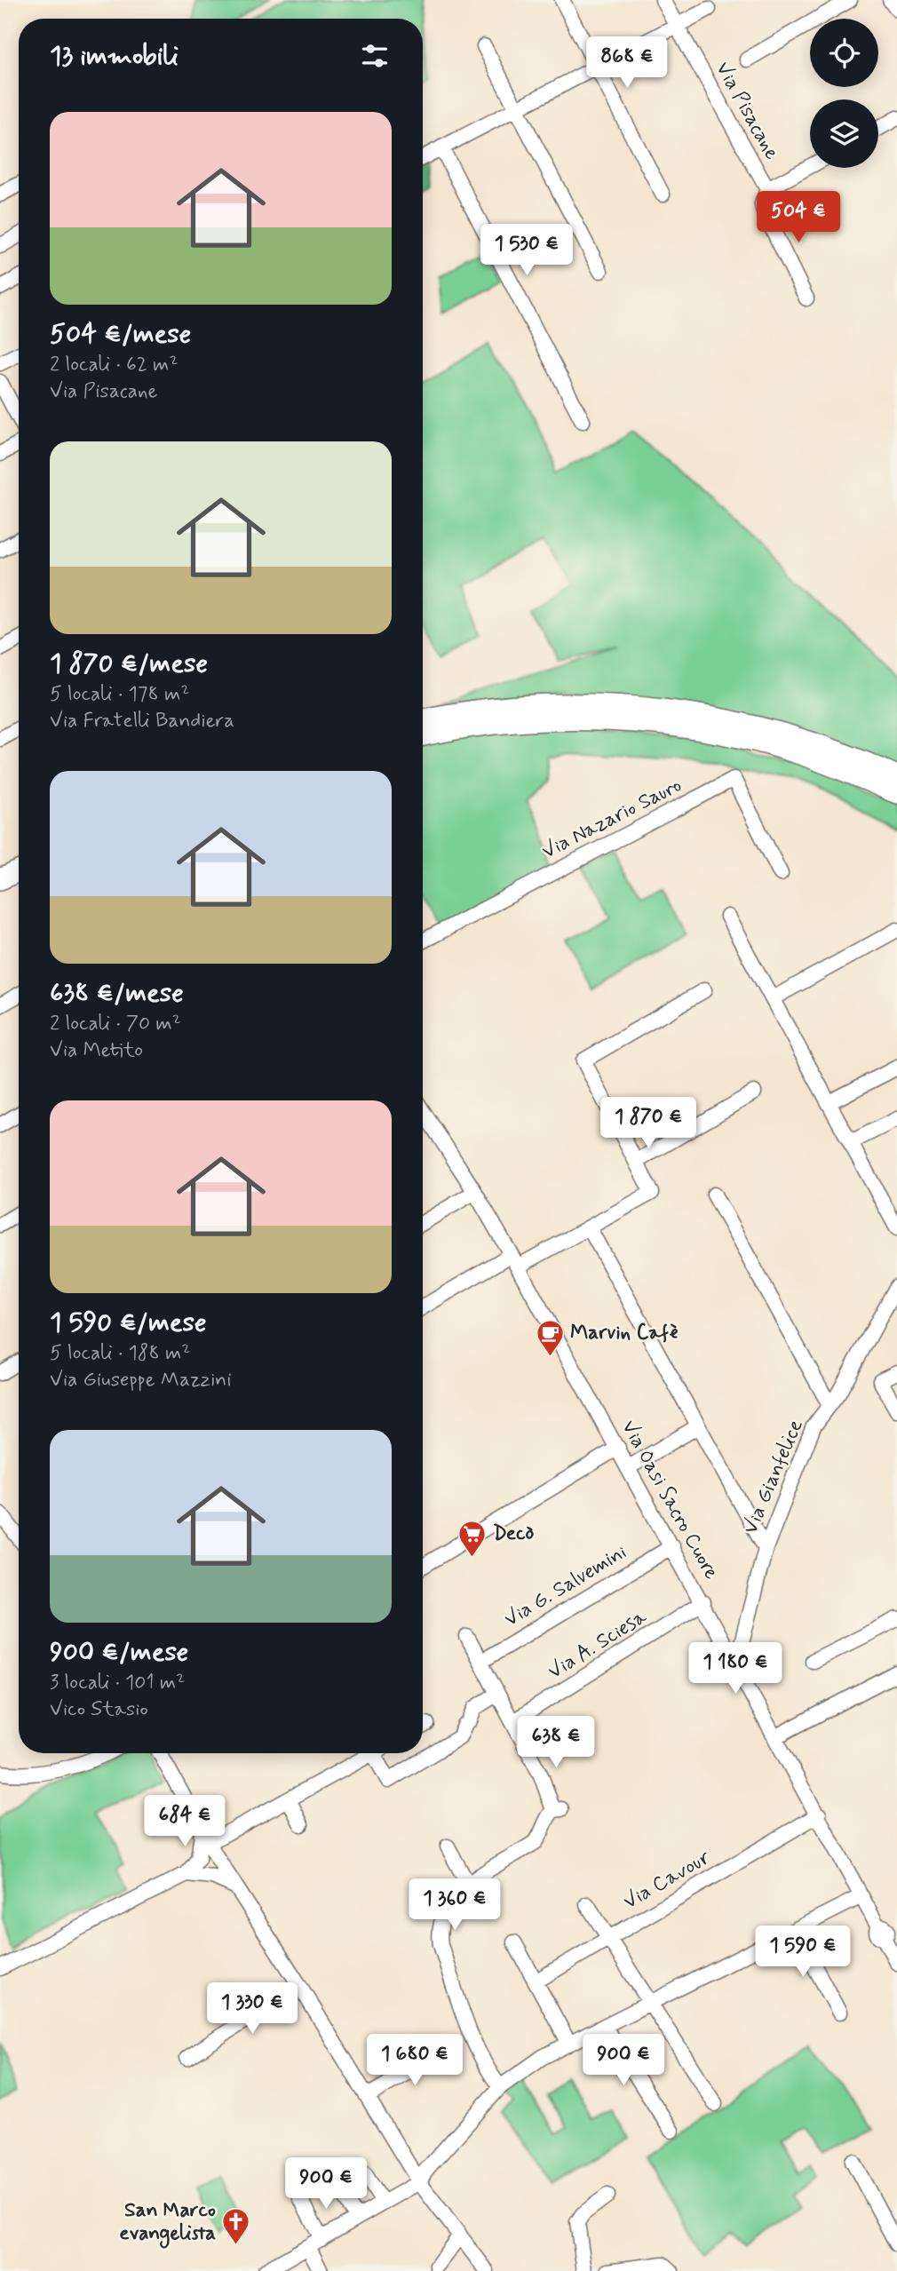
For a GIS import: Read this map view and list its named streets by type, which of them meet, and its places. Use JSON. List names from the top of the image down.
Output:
{
  "streets": {
    "street": [
      "Via Pisacane",
      "Via Nazario Sauro",
      "Via Gianfelice",
      "Via Oasi Sacro Cuore",
      "Via G. Salvemini",
      "Via A. Sciesa",
      "Via Cavour"
    ]
  },
  "crossings": [
    ["Via Gianfelice", "Via Oasi Sacro Cuore"],
    ["Via Oasi Sacro Cuore", "Via G. Salvemini"],
    ["Via Oasi Sacro Cuore", "Via A. Sciesa"],
    ["Via Oasi Sacro Cuore", "Via Cavour"]
  ],
  "places": {
    "cafe": ["Marvin Cafè"],
    "supermarket": ["Decò"],
    "church": ["San Marco evangelista"]
  },
  "page": {
    "heading": "13 immobili",
    "price": [
      "868 €",
      "504 €",
      "1 530 €",
      "1 870 €",
      "1 180 €",
      "638 €",
      "684 €",
      "1 360 €",
      "1 590 €",
      "1 330 €",
      "1 680 €",
      "900 €",
      "900 €"
    ],
    "list": [
      {
        "name": "504 €/mese",
        "note": "2 locali · 62 m² · Via Pisacane"
      },
      {
        "name": "1 870 €/mese",
        "note": "5 locali · 178 m² · Via Fratelli Bandiera"
      },
      {
        "name": "638 €/mese",
        "note": "2 locali · 70 m² · Via Metito"
      },
      {
        "name": "1 590 €/mese",
        "note": "5 locali · 188 m² · Via Giuseppe Mazzini"
      },
      {
        "name": "900 €/mese",
        "note": "3 locali · 101 m² · Vico Stasio"
      }
    ]
  }
}
